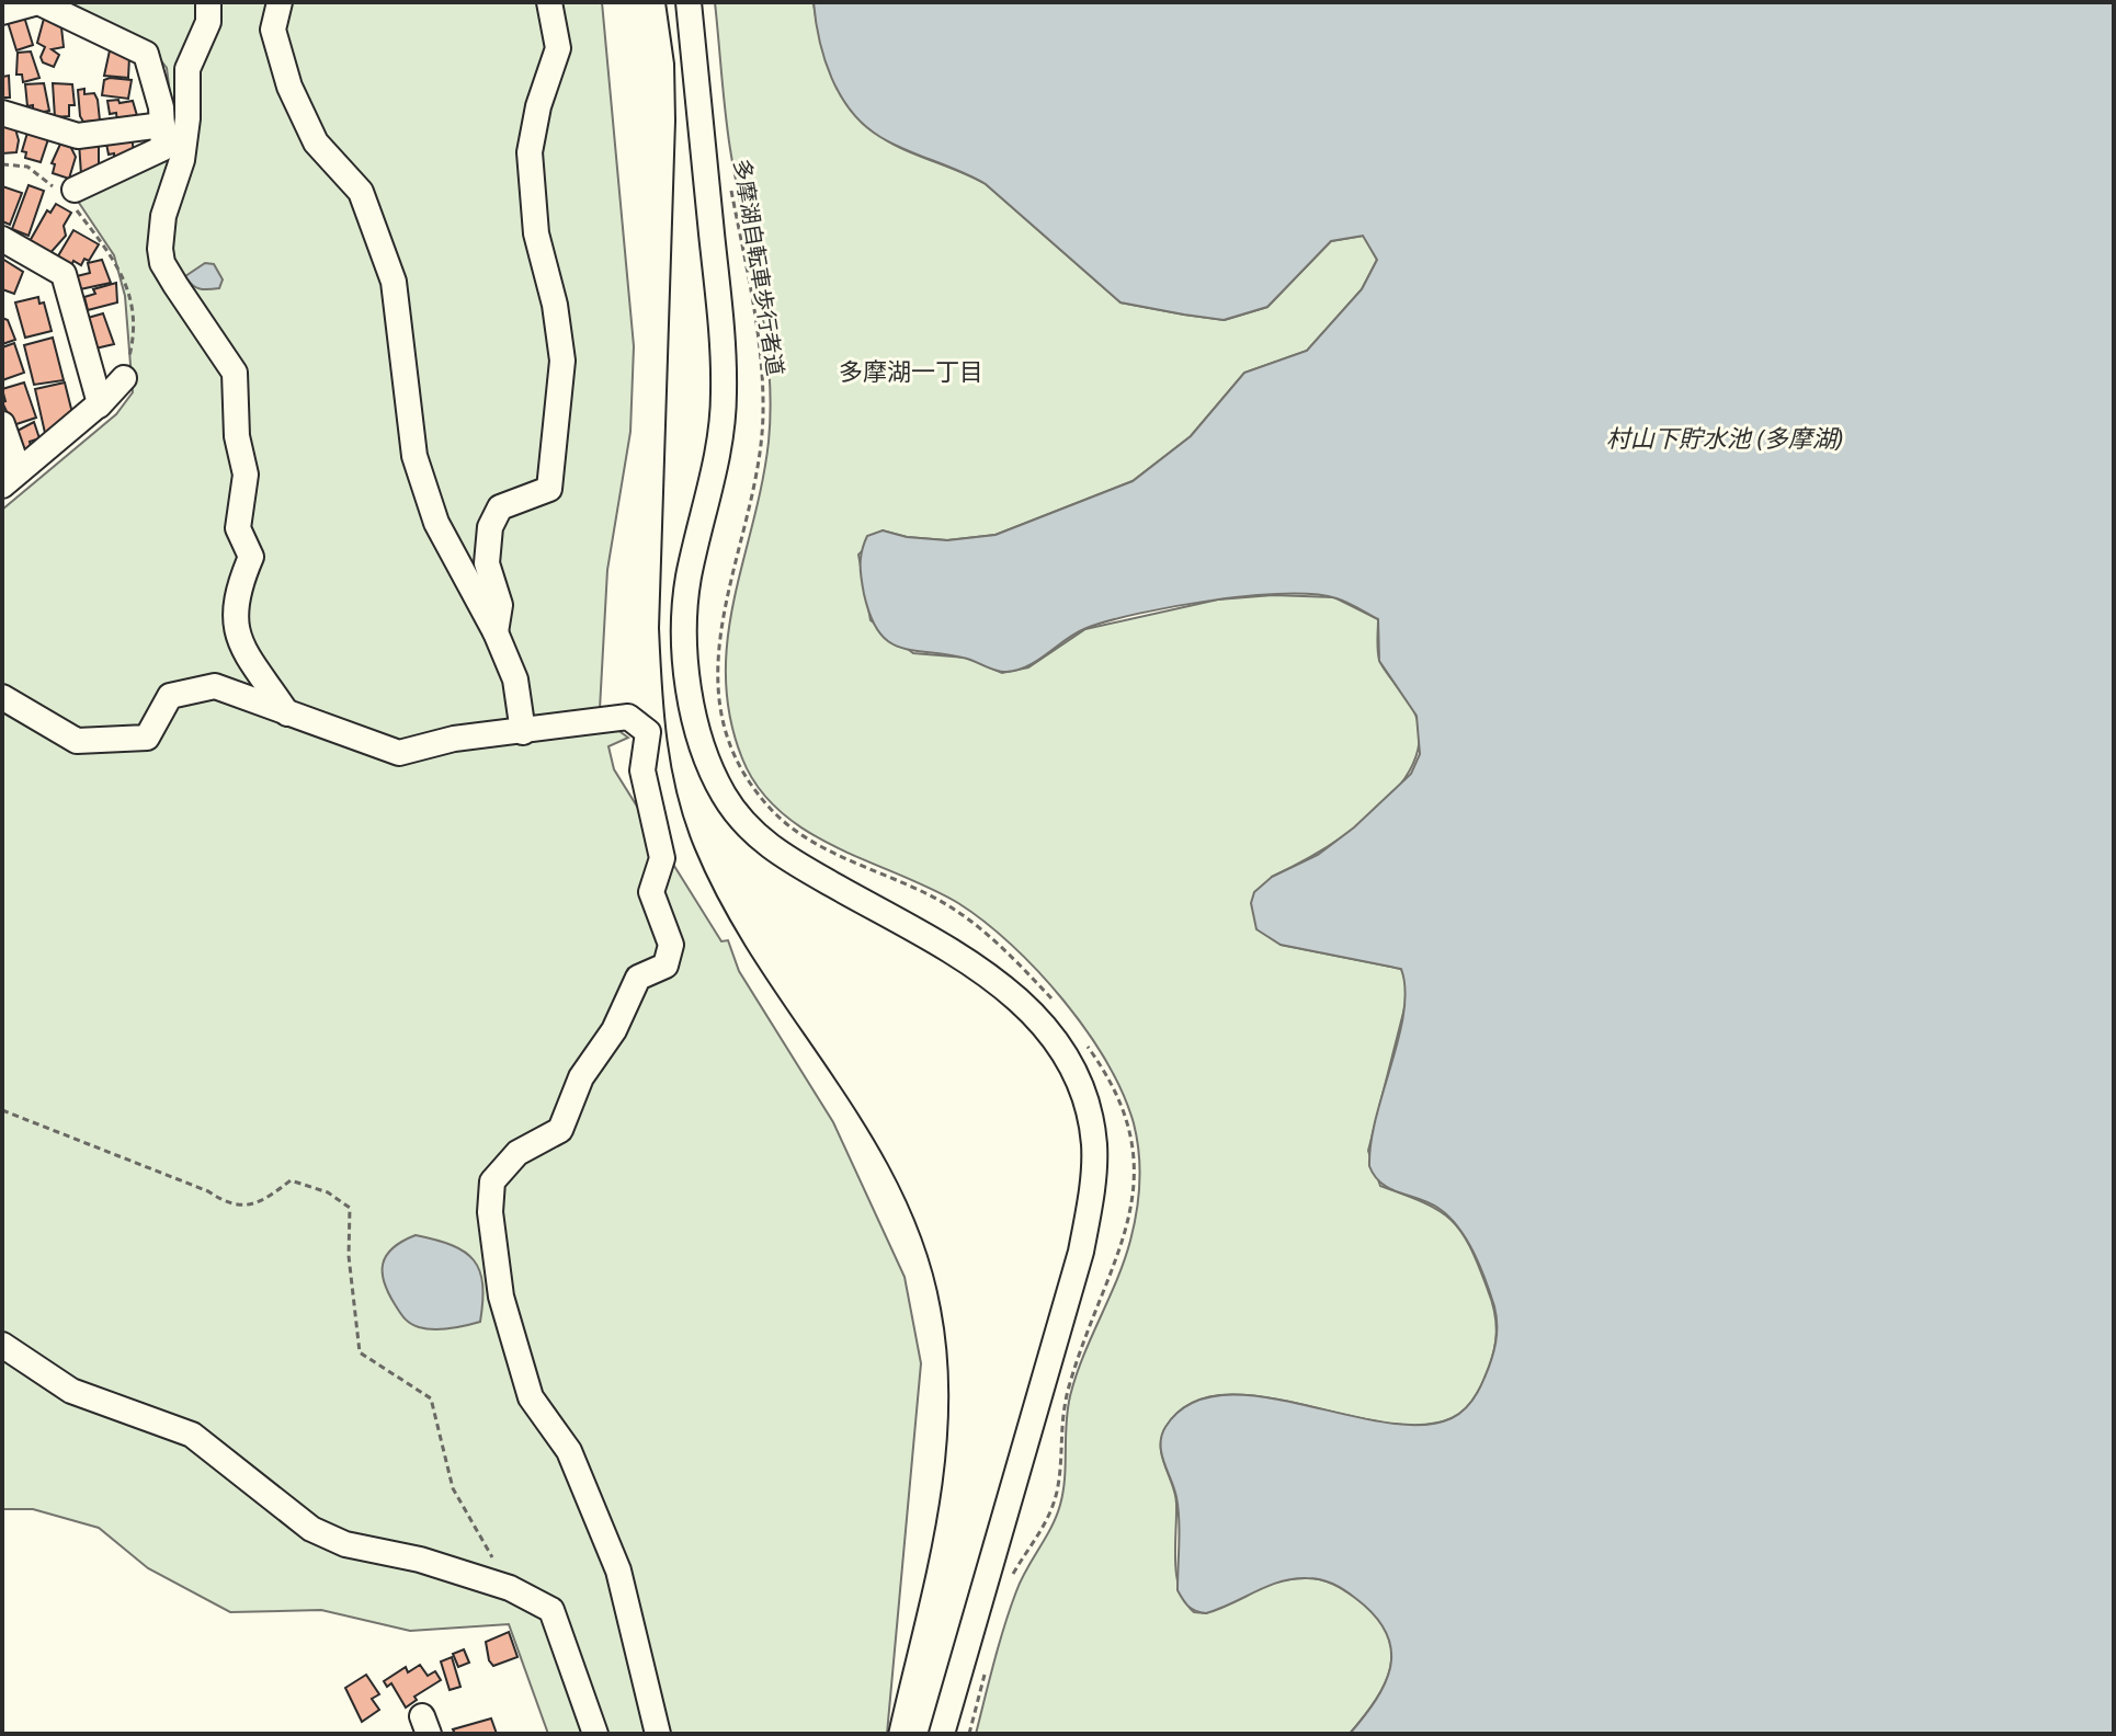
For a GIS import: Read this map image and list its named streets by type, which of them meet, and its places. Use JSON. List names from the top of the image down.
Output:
{
  "streets": {
    "path": ["多摩湖自転車歩行者道"]
  },
  "districts": ["多摩湖一丁目"],
  "water": ["村山下貯水池 (多摩湖)"]
}
